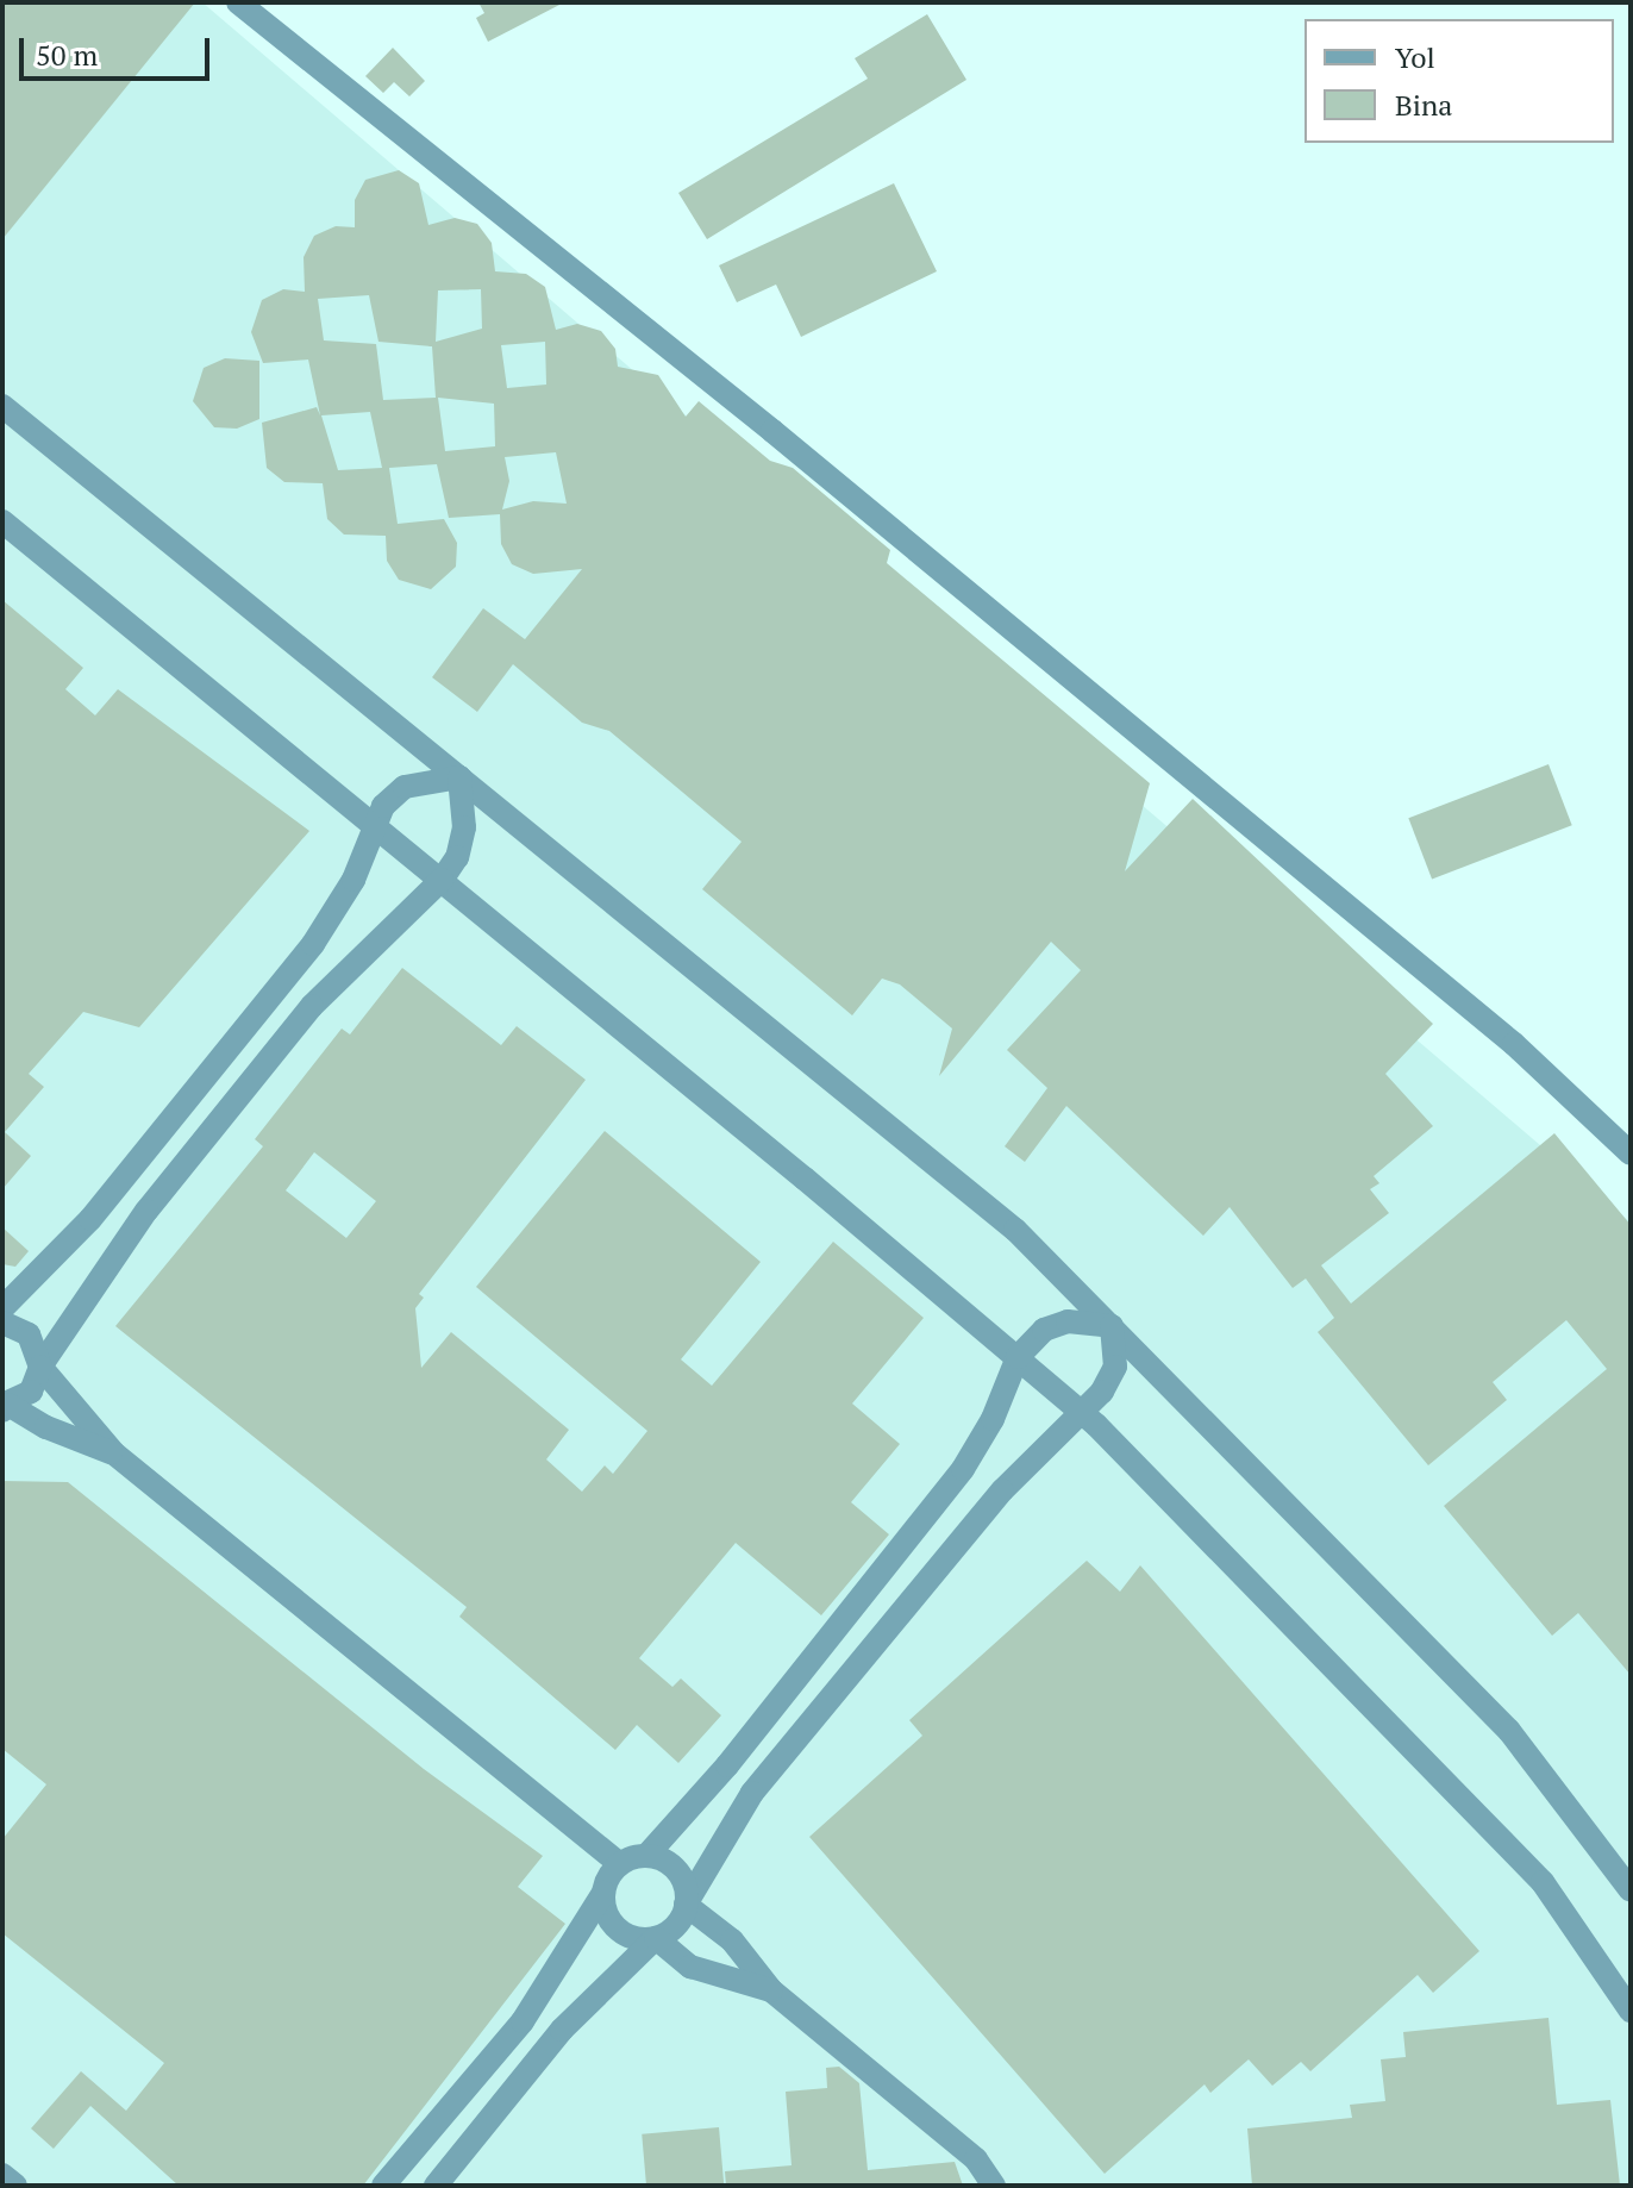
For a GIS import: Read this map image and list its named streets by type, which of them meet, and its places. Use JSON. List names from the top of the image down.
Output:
{
  "legend": ["Yol", "Bina"],
  "scale_bar": "50 m"
}
